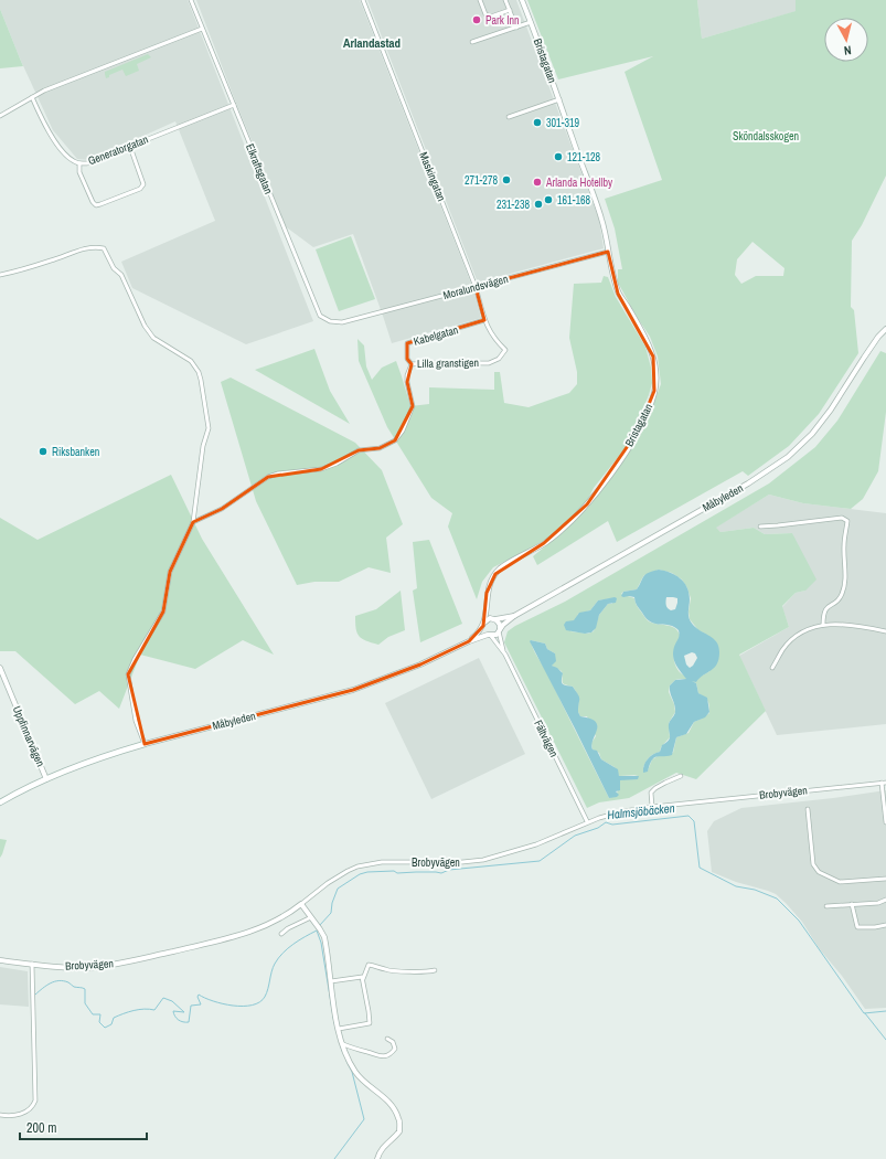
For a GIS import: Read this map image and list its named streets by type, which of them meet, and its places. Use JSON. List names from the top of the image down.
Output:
{
  "streets": {
    "main road": ["Måbyleden"],
    "street": [
      "Bristagatan",
      "Generatorgatan",
      "Elkraftsgatan",
      "Maskingatan",
      "Moralundsvägen",
      "Kabelgatan",
      "Lilla granstigen",
      "Uppfinnarvägen",
      "Fältvägen",
      "Brobyvägen"
    ]
  },
  "crossings": [
    ["Bristagatan", "Moralundsvägen"],
    ["Bristagatan", "Måbyleden"],
    ["Bristagatan", "Fältvägen"],
    ["Generatorgatan", "Elkraftsgatan"],
    ["Elkraftsgatan", "Moralundsvägen"],
    ["Maskingatan", "Moralundsvägen"],
    ["Maskingatan", "Kabelgatan"],
    ["Maskingatan", "Lilla granstigen"],
    ["Kabelgatan", "Lilla granstigen"],
    ["Måbyleden", "Uppfinnarvägen"],
    ["Måbyleden", "Fältvägen"],
    ["Fältvägen", "Brobyvägen"]
  ],
  "districts": ["Arlandastad"],
  "water": ["Halmsjöbäcken"],
  "parks": ["Sköndalsskogen"],
  "places": [
    "Park Inn",
    "301-319",
    "121-128",
    "271-278",
    "Arlanda Hotellby",
    "161-168",
    "231-238",
    "Riksbanken"
  ],
  "scale_bar": "200 m",
  "north": "bottom"
}
